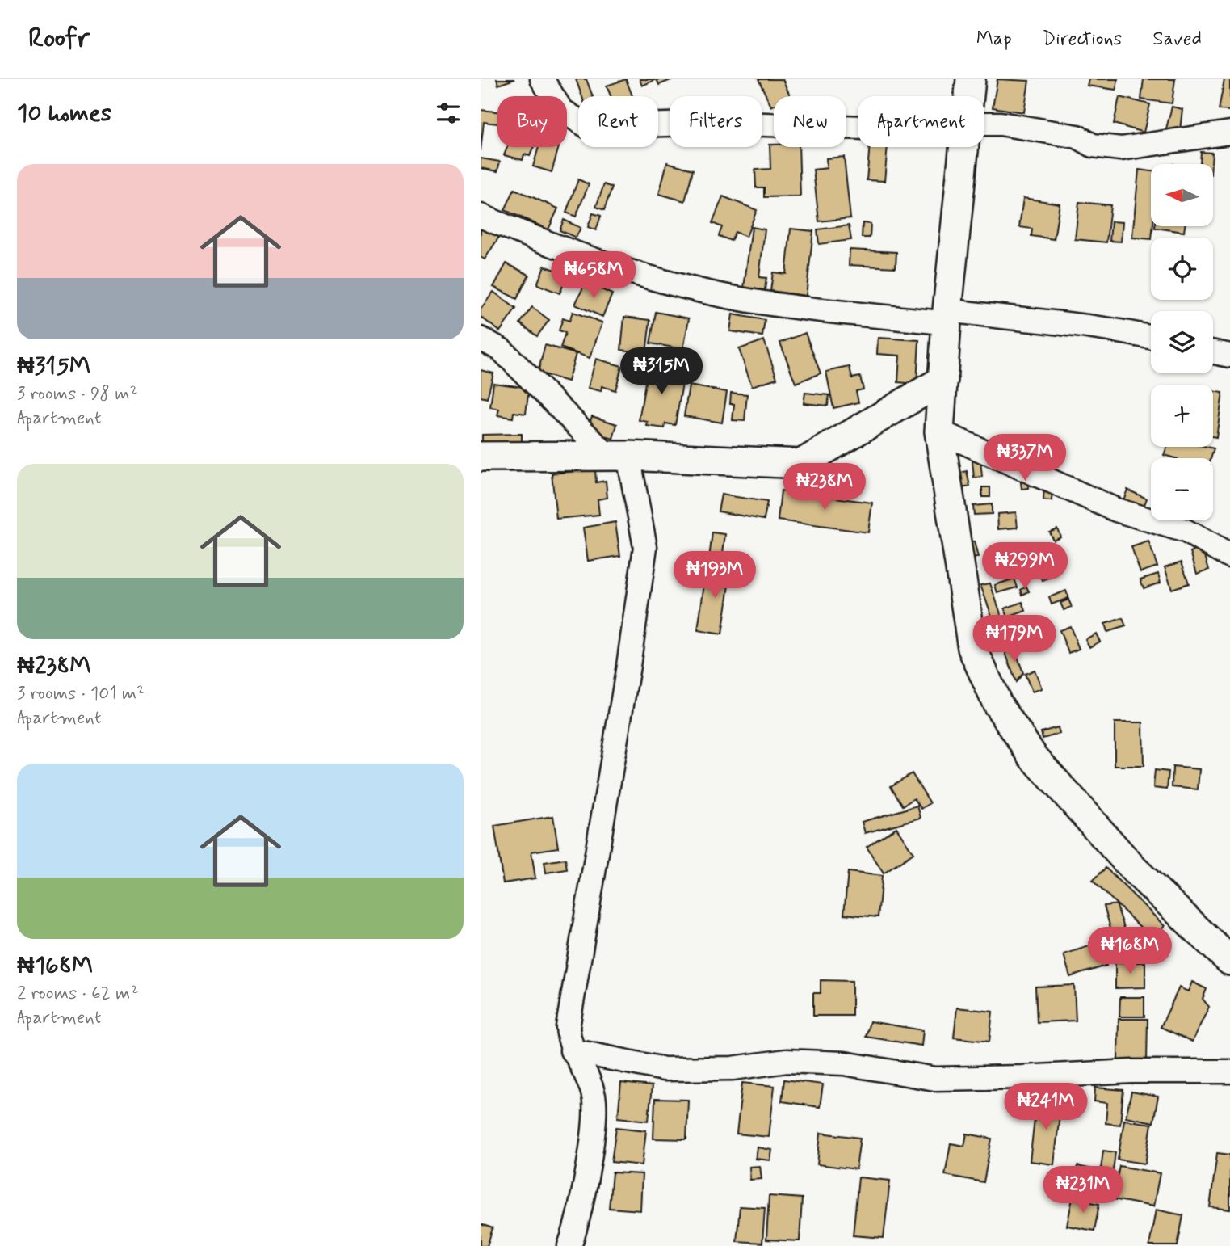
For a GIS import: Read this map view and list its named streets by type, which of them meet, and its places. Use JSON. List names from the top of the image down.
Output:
{
  "north": "left",
  "page": {
    "header": "Roofr",
    "nav": ["Map", "Directions", "Saved"],
    "heading": "10 homes",
    "chip": [
      "Buy",
      "Rent",
      "Filters",
      "New",
      "Apartment"
    ],
    "list": [
      {
        "name": "₦315M",
        "note": "3 rooms · 98 m² · Apartment"
      },
      {
        "name": "₦238M",
        "note": "3 rooms · 101 m² · Apartment"
      },
      {
        "name": "₦168M",
        "note": "2 rooms · 62 m² · Apartment"
      }
    ],
    "map_buttons": ["+", "−"],
    "price": [
      "₦658M",
      "₦315M",
      "₦337M",
      "₦238M",
      "₦299M",
      "₦193M",
      "₦179M",
      "₦168M",
      "₦241M",
      "₦231M"
    ]
  }
}
